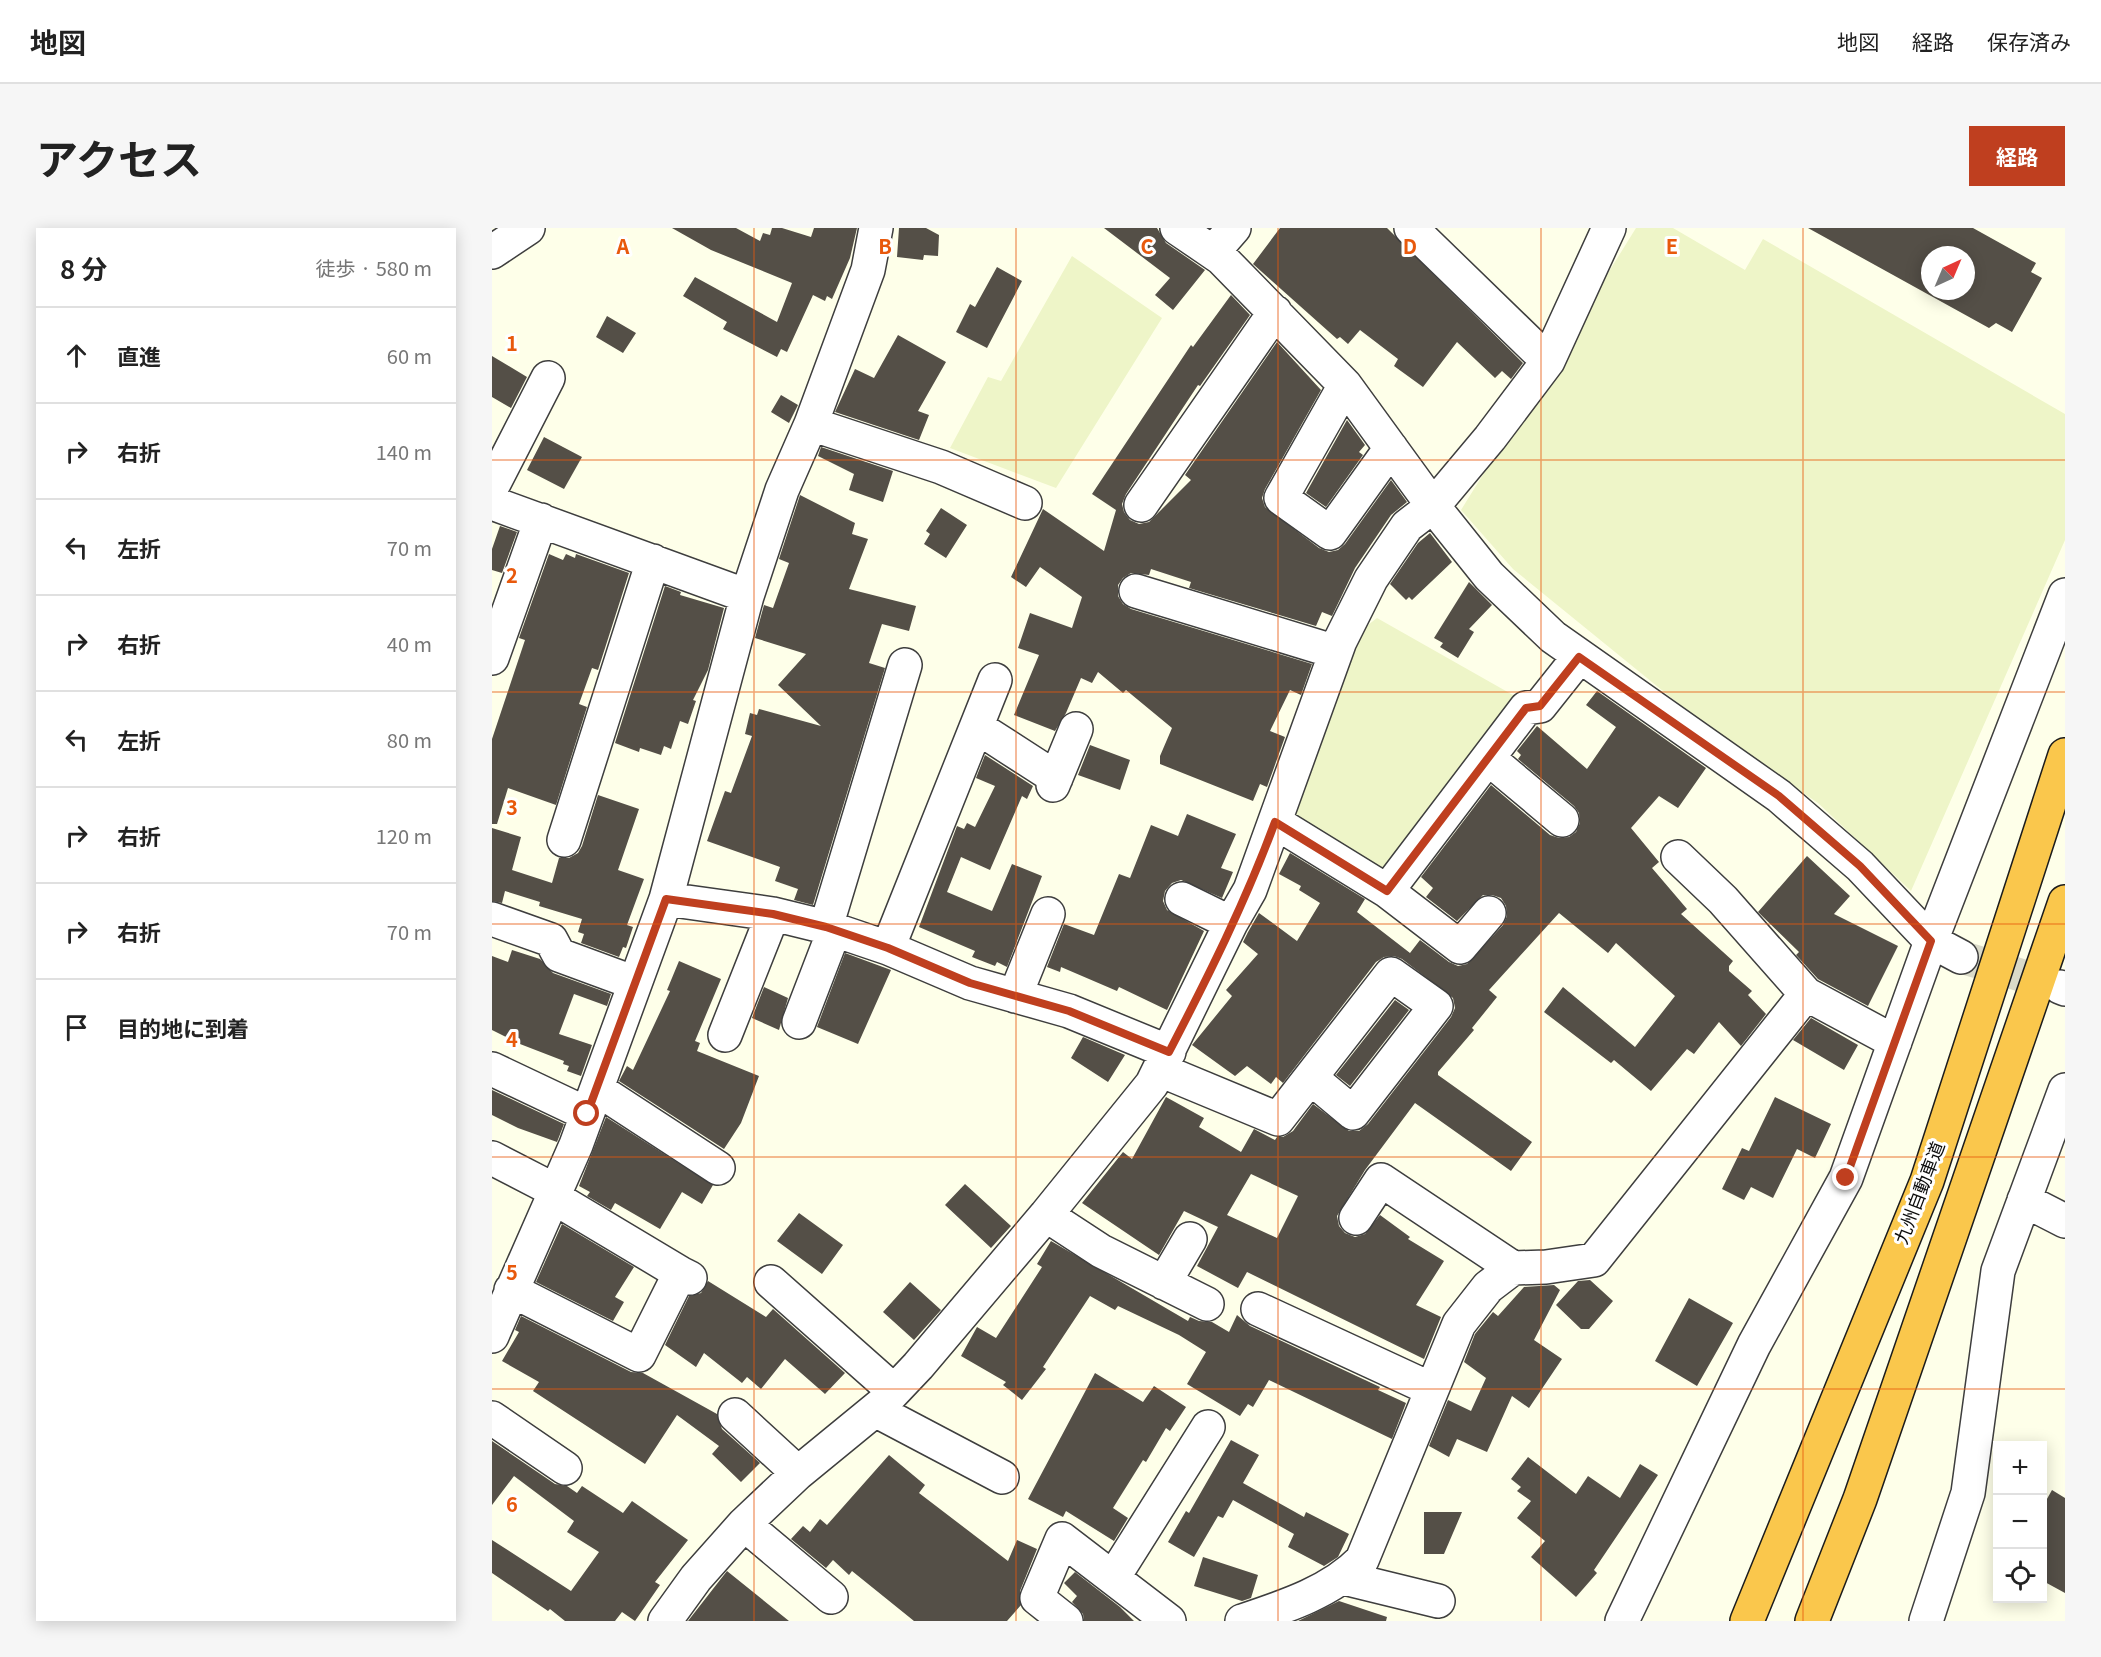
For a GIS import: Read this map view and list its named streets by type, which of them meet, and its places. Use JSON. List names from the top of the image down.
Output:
{
  "streets": {
    "highway": ["九州自動車道"]
  },
  "north": "top right",
  "page": {
    "header": "地図",
    "nav": ["地図", "経路", "保存済み"],
    "title": "アクセス",
    "buttons": "経路",
    "heading": ["8 分", "徒歩 · 580 m"],
    "list": [
      ["直進", "60 m"],
      ["右折", "140 m"],
      ["左折", "70 m"],
      ["右折", "40 m"],
      ["左折", "80 m"],
      ["右折", "120 m"],
      ["右折", "70 m"],
      "目的地に到着"
    ],
    "map_buttons": ["+", "−"]
  },
  "grid": {
    "columns": [
      "A",
      "B",
      "C",
      "D",
      "E"
    ],
    "rows": [
      "1",
      "2",
      "3",
      "4",
      "5",
      "6"
    ]
  }
}
